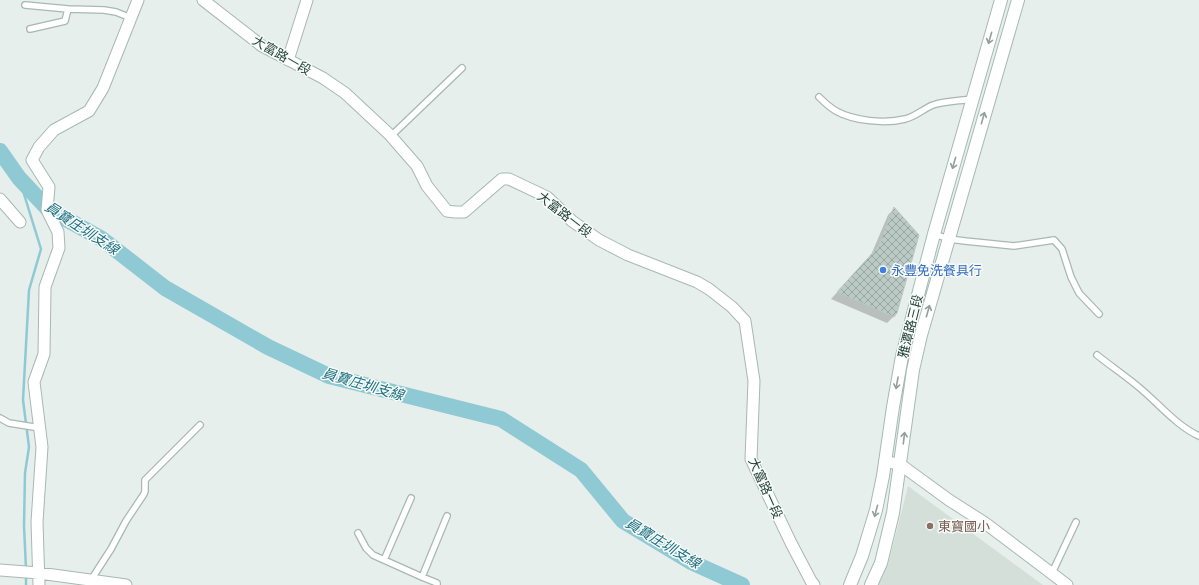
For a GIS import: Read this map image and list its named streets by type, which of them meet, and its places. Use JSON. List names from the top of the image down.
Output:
{
  "streets": {
    "street": ["大富路一段", "雅潭路三段"]
  },
  "water": ["員寶庄圳支線"],
  "places": ["永豐免洗餐具行", "東寶國小"]
}
